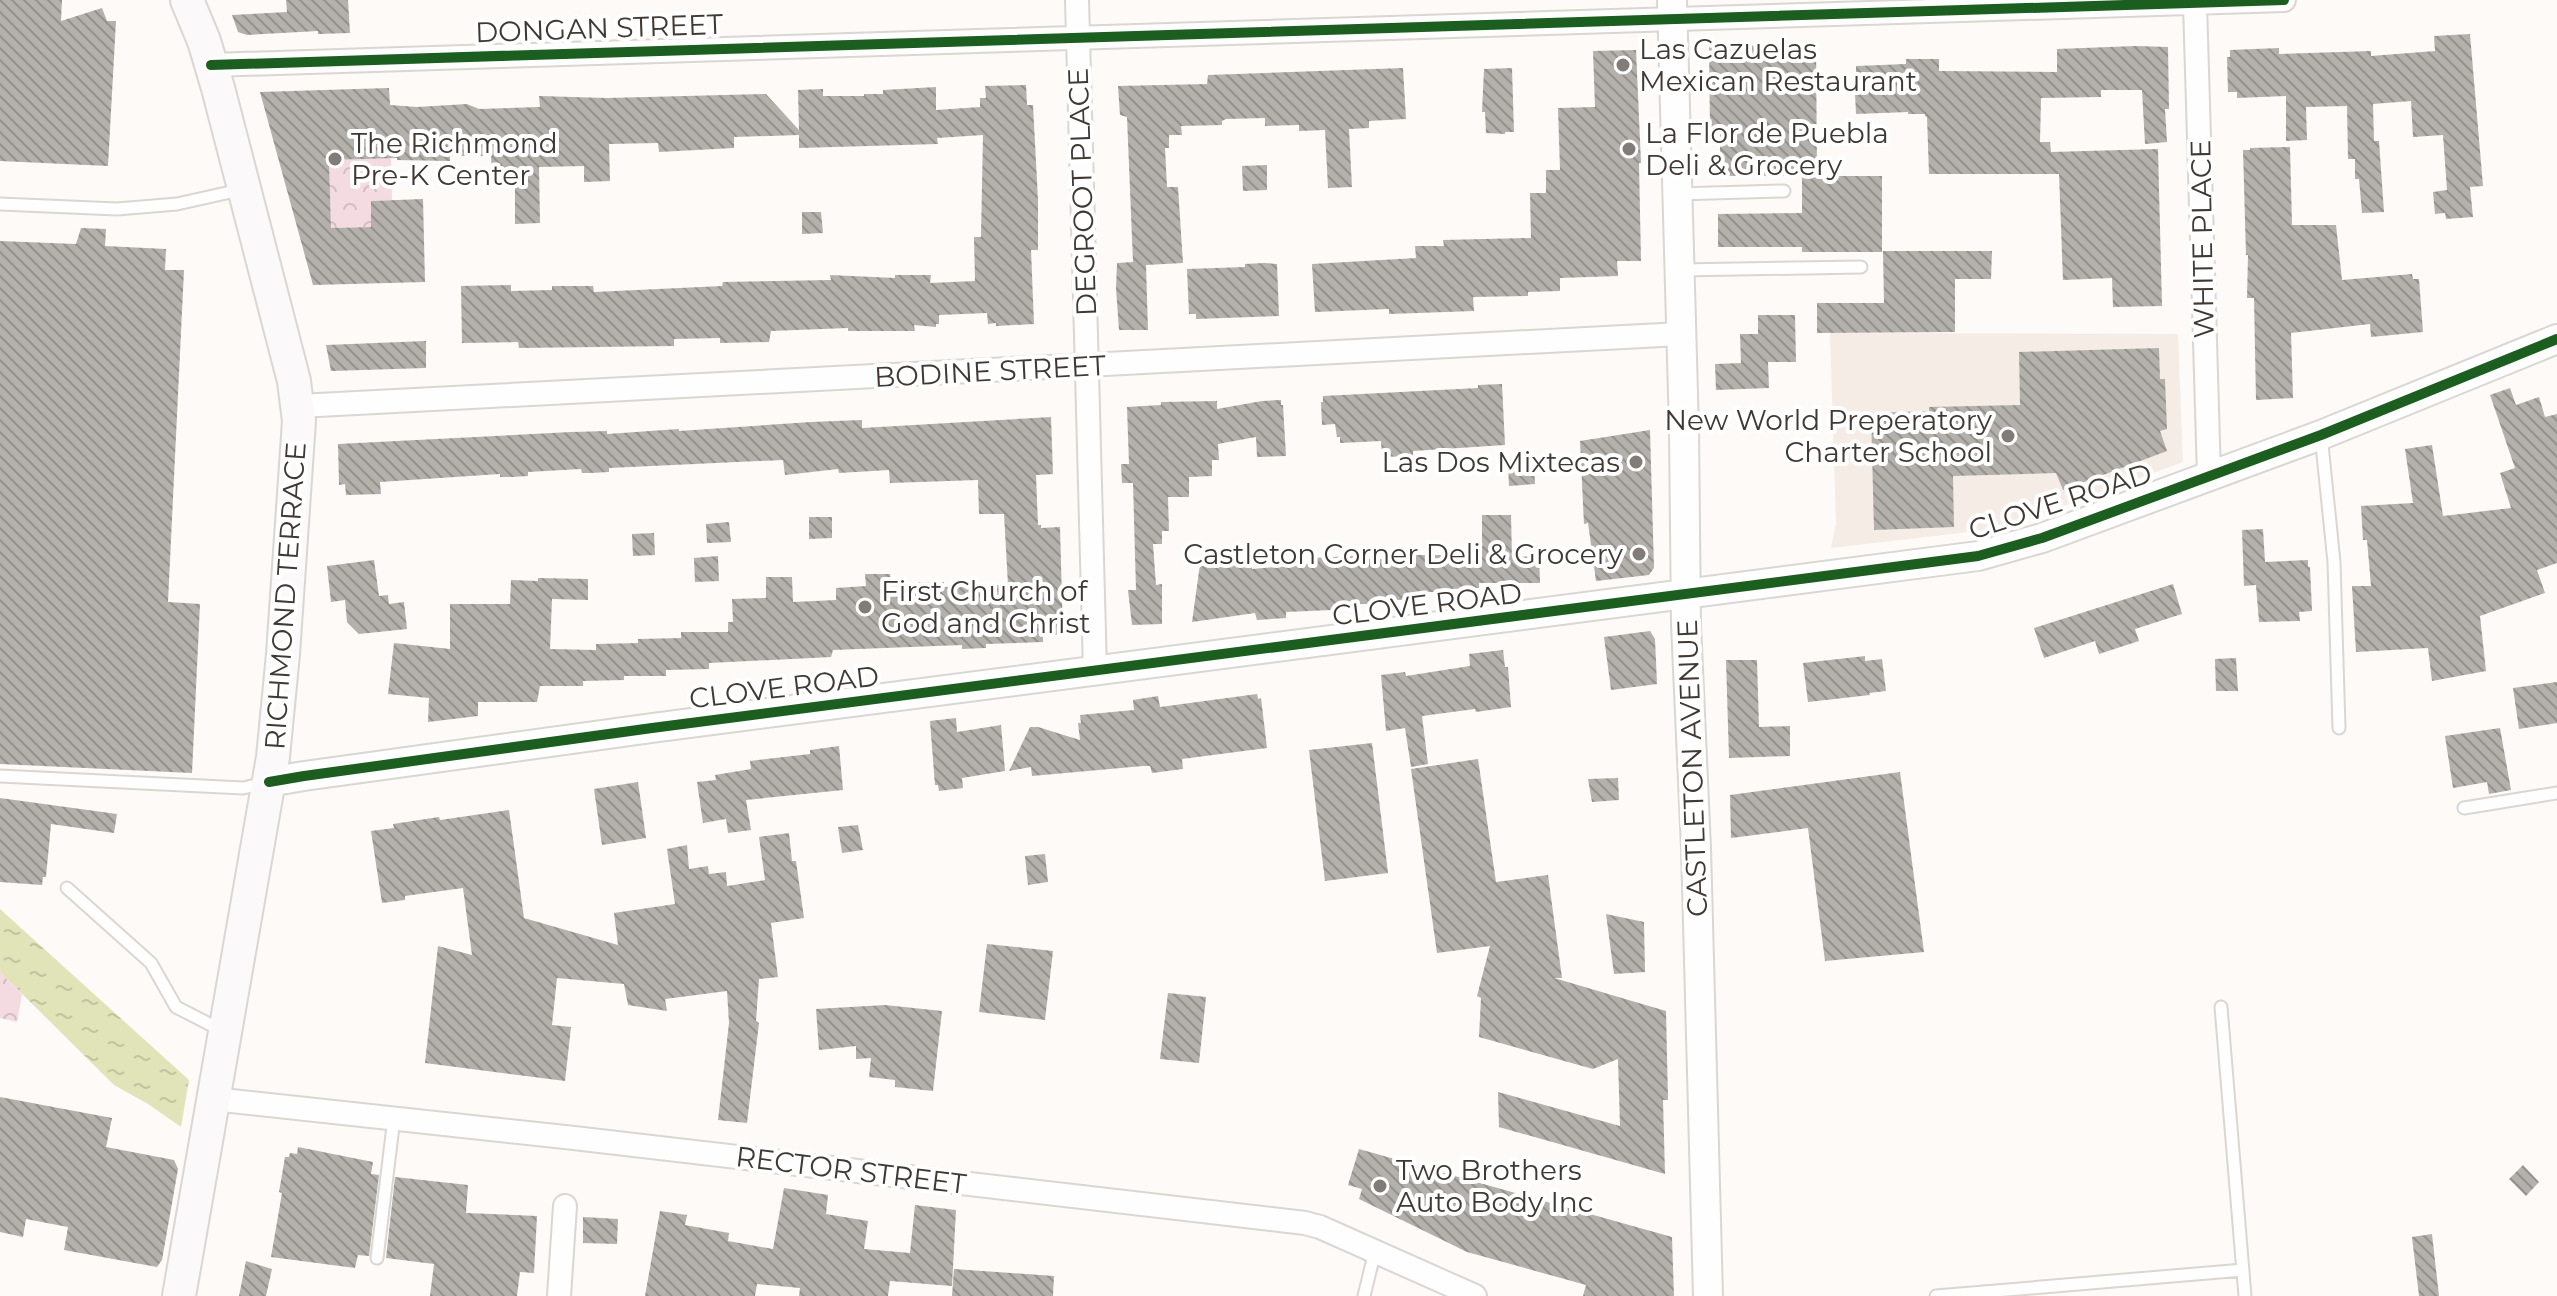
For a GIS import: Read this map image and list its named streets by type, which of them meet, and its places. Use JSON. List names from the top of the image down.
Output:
{
  "streets": {
    "main road": ["RICHMOND TERRACE"],
    "street": [
      "DONGAN STREET",
      "DEGROOT PLACE",
      "WHITE PLACE",
      "BODINE STREET",
      "CLOVE ROAD",
      "CASTLETON AVENUE",
      "RECTOR STREET"
    ]
  },
  "crossings": [
    ["DONGAN STREET", "DEGROOT PLACE"],
    ["DONGAN STREET", "WHITE PLACE"],
    ["DONGAN STREET", "RICHMOND TERRACE"],
    ["DONGAN STREET", "CASTLETON AVENUE"],
    ["DEGROOT PLACE", "BODINE STREET"],
    ["DEGROOT PLACE", "CLOVE ROAD"],
    ["WHITE PLACE", "CLOVE ROAD"],
    ["BODINE STREET", "RICHMOND TERRACE"],
    ["BODINE STREET", "CASTLETON AVENUE"],
    ["CLOVE ROAD", "RICHMOND TERRACE"],
    ["CLOVE ROAD", "CASTLETON AVENUE"],
    ["RICHMOND TERRACE", "RECTOR STREET"]
  ],
  "places": [
    "Las Cazuelas Mexican Restaurant",
    "La Flor de Puebla Deli & Grocery",
    "The Richmond Pre-K Center",
    "New World Preperatory Charter School",
    "Las Dos Mixtecas",
    "Castleton Corner Deli & Grocery",
    "First Church of God and Christ",
    "Two Brothers Auto Body Inc"
  ]
}
